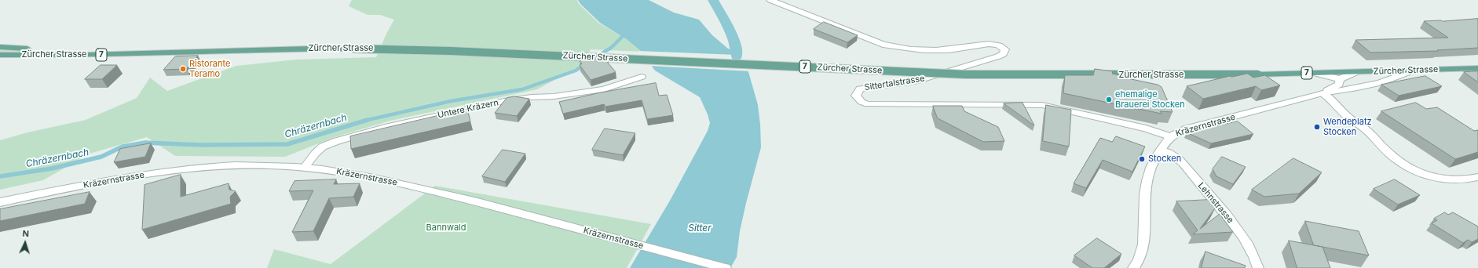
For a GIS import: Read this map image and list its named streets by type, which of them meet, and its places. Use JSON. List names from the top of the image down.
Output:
{
  "streets": {
    "main road": ["Zürcher Strasse", "7"],
    "street": [
      "Sittertalstrasse",
      "Untere Kräzern",
      "Kräzernstrasse",
      "Lehnstrasse"
    ]
  },
  "crossings": [
    ["Zürcher Strasse", "Kräzernstrasse"],
    ["Sittertalstrasse", "Kräzernstrasse"],
    ["Untere Kräzern", "Kräzernstrasse"],
    ["Kräzernstrasse", "Lehnstrasse"]
  ],
  "water": ["Chräzernbach", "Sitter"],
  "parks": ["Bannwald"],
  "places": [
    "Ristorante Teramo",
    "ehemalige Brauerei Stocken",
    "Wendeplatz Stocken",
    "Stocken"
  ],
  "north": "top"
}
